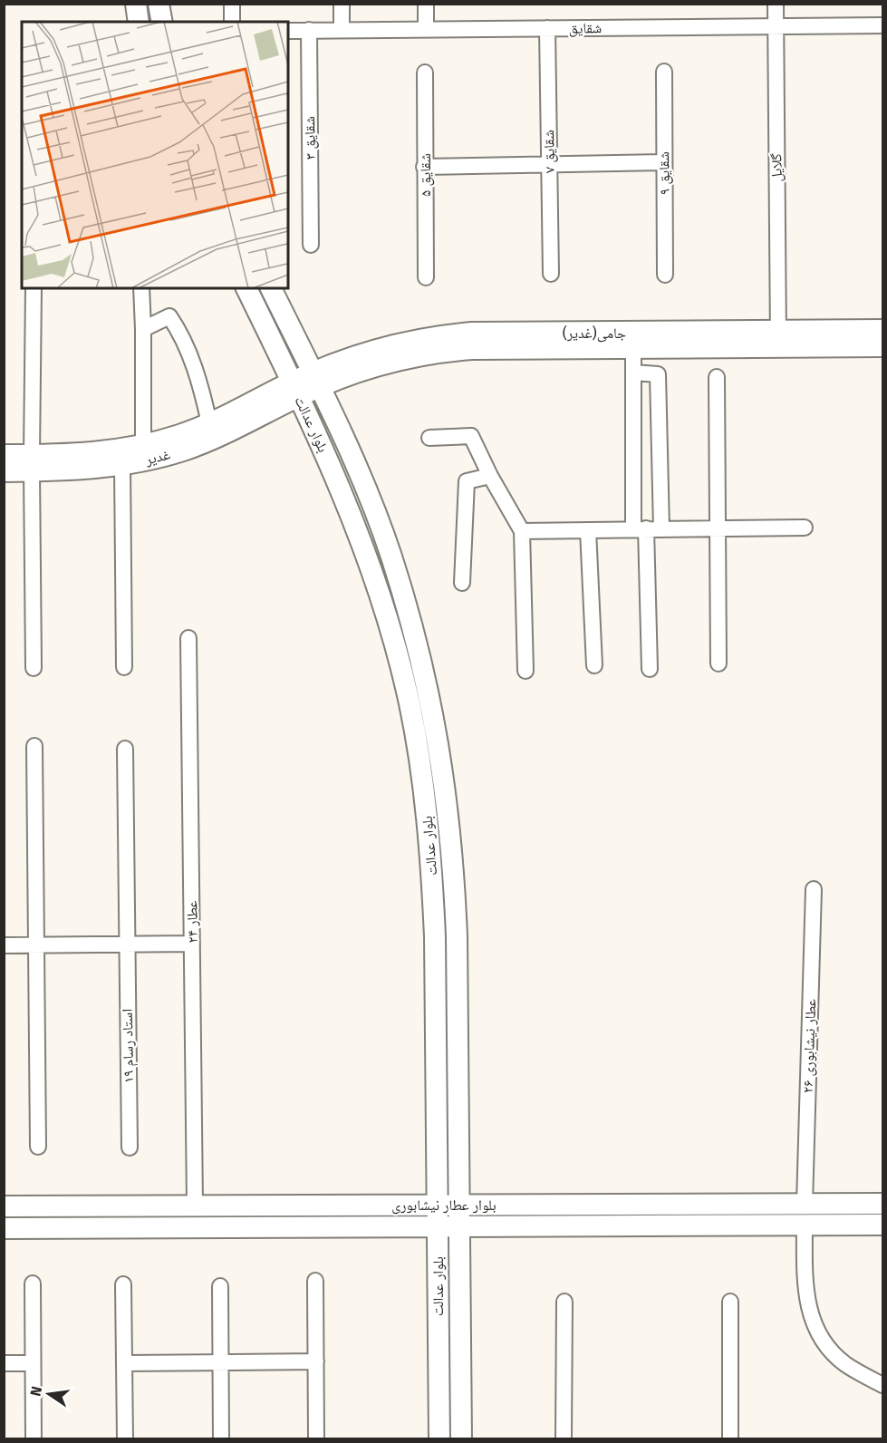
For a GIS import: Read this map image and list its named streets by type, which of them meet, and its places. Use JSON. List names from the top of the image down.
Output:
{
  "streets": {
    "street": [
      "شقایق",
      "شقایق ۳",
      "شقایق ۷",
      "گلایل",
      "شقایق ۹",
      "شقایق ۵",
      "جامی(غدیر)",
      "بلوار عدالت",
      "غدیر",
      "عطار ۲۴",
      "استاد رسام ۱۹",
      "عطار نیشابوری ۲۶",
      "بلوار عطار نیشابوری"
    ]
  },
  "crossings": [
    ["شقایق", "شقایق ۳"],
    ["شقایق", "شقایق ۷"],
    ["شقایق", "گلایل"],
    ["گلایل", "جامی(غدیر)"],
    ["جامی(غدیر)", "بلوار عدالت"],
    ["بلوار عدالت", "غدیر"],
    ["بلوار عدالت", "بلوار عطار نیشابوری"],
    ["عطار ۲۴", "بلوار عطار نیشابوری"],
    ["عطار نیشابوری ۲۶", "بلوار عطار نیشابوری"]
  ],
  "north": "left"
}
